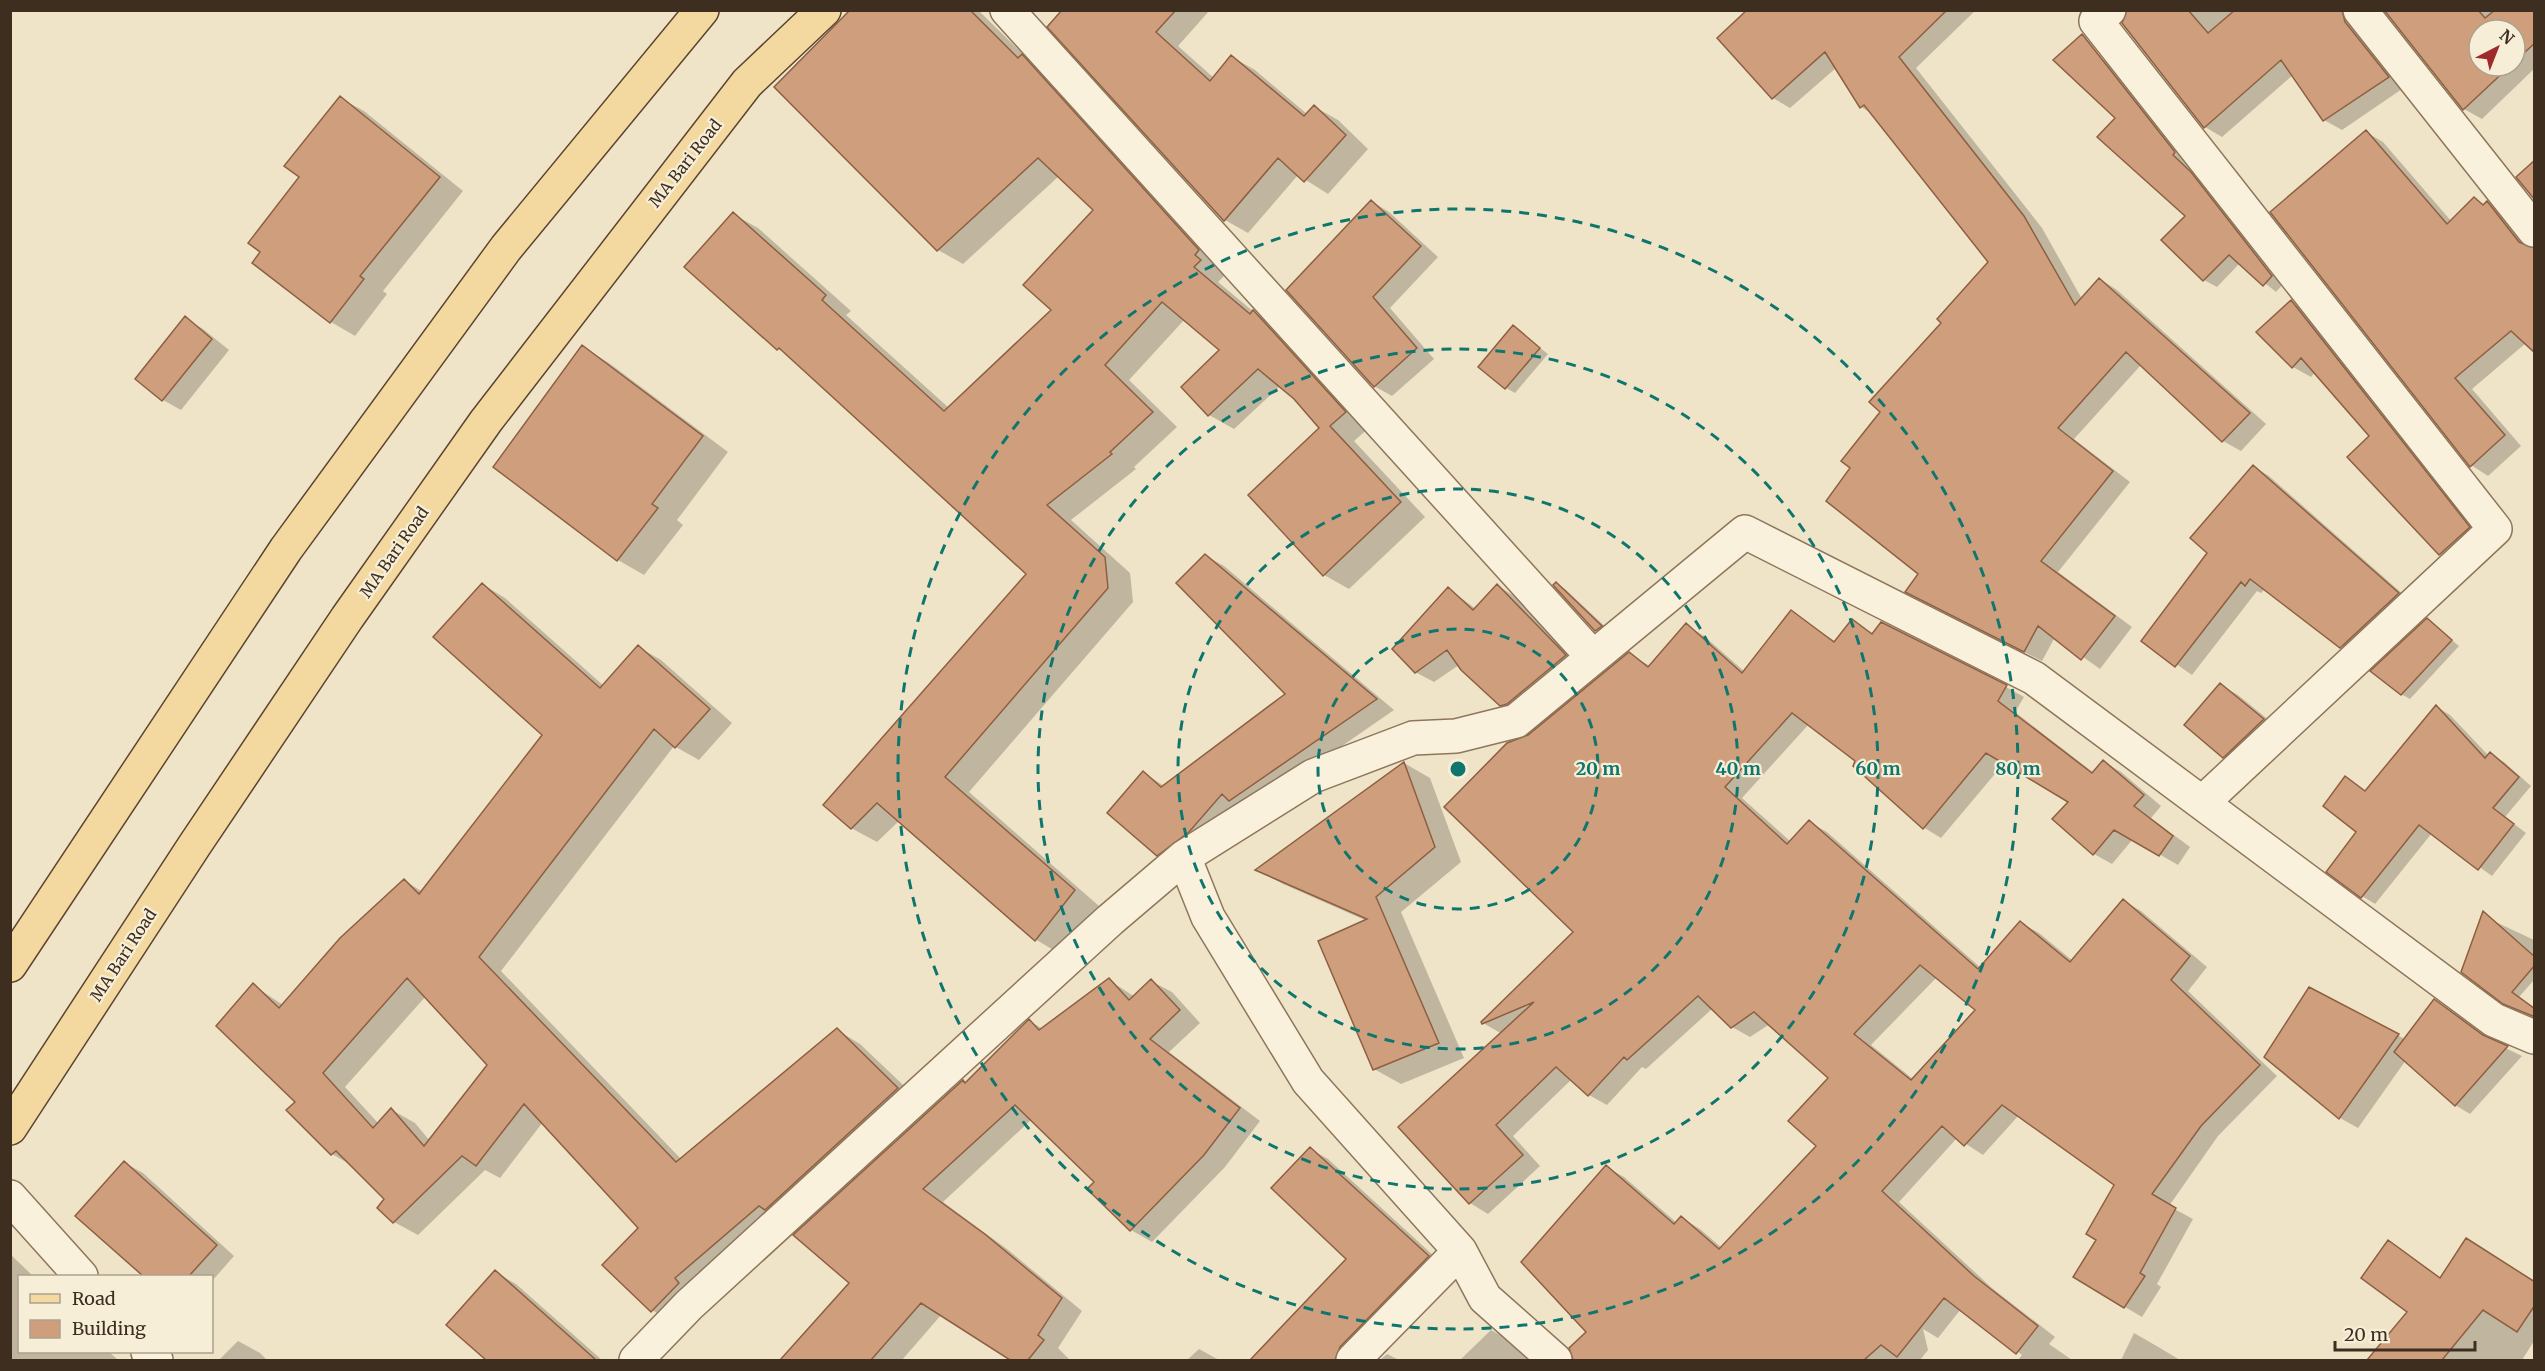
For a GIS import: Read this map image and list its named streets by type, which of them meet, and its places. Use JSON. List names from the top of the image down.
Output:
{
  "streets": {
    "main road": ["MA Bari Road"]
  },
  "legend": ["Road", "Building"],
  "scale_bar": "20 m",
  "north": "top right",
  "rings": [
    "20 m",
    "40 m",
    "60 m",
    "80 m"
  ]
}
